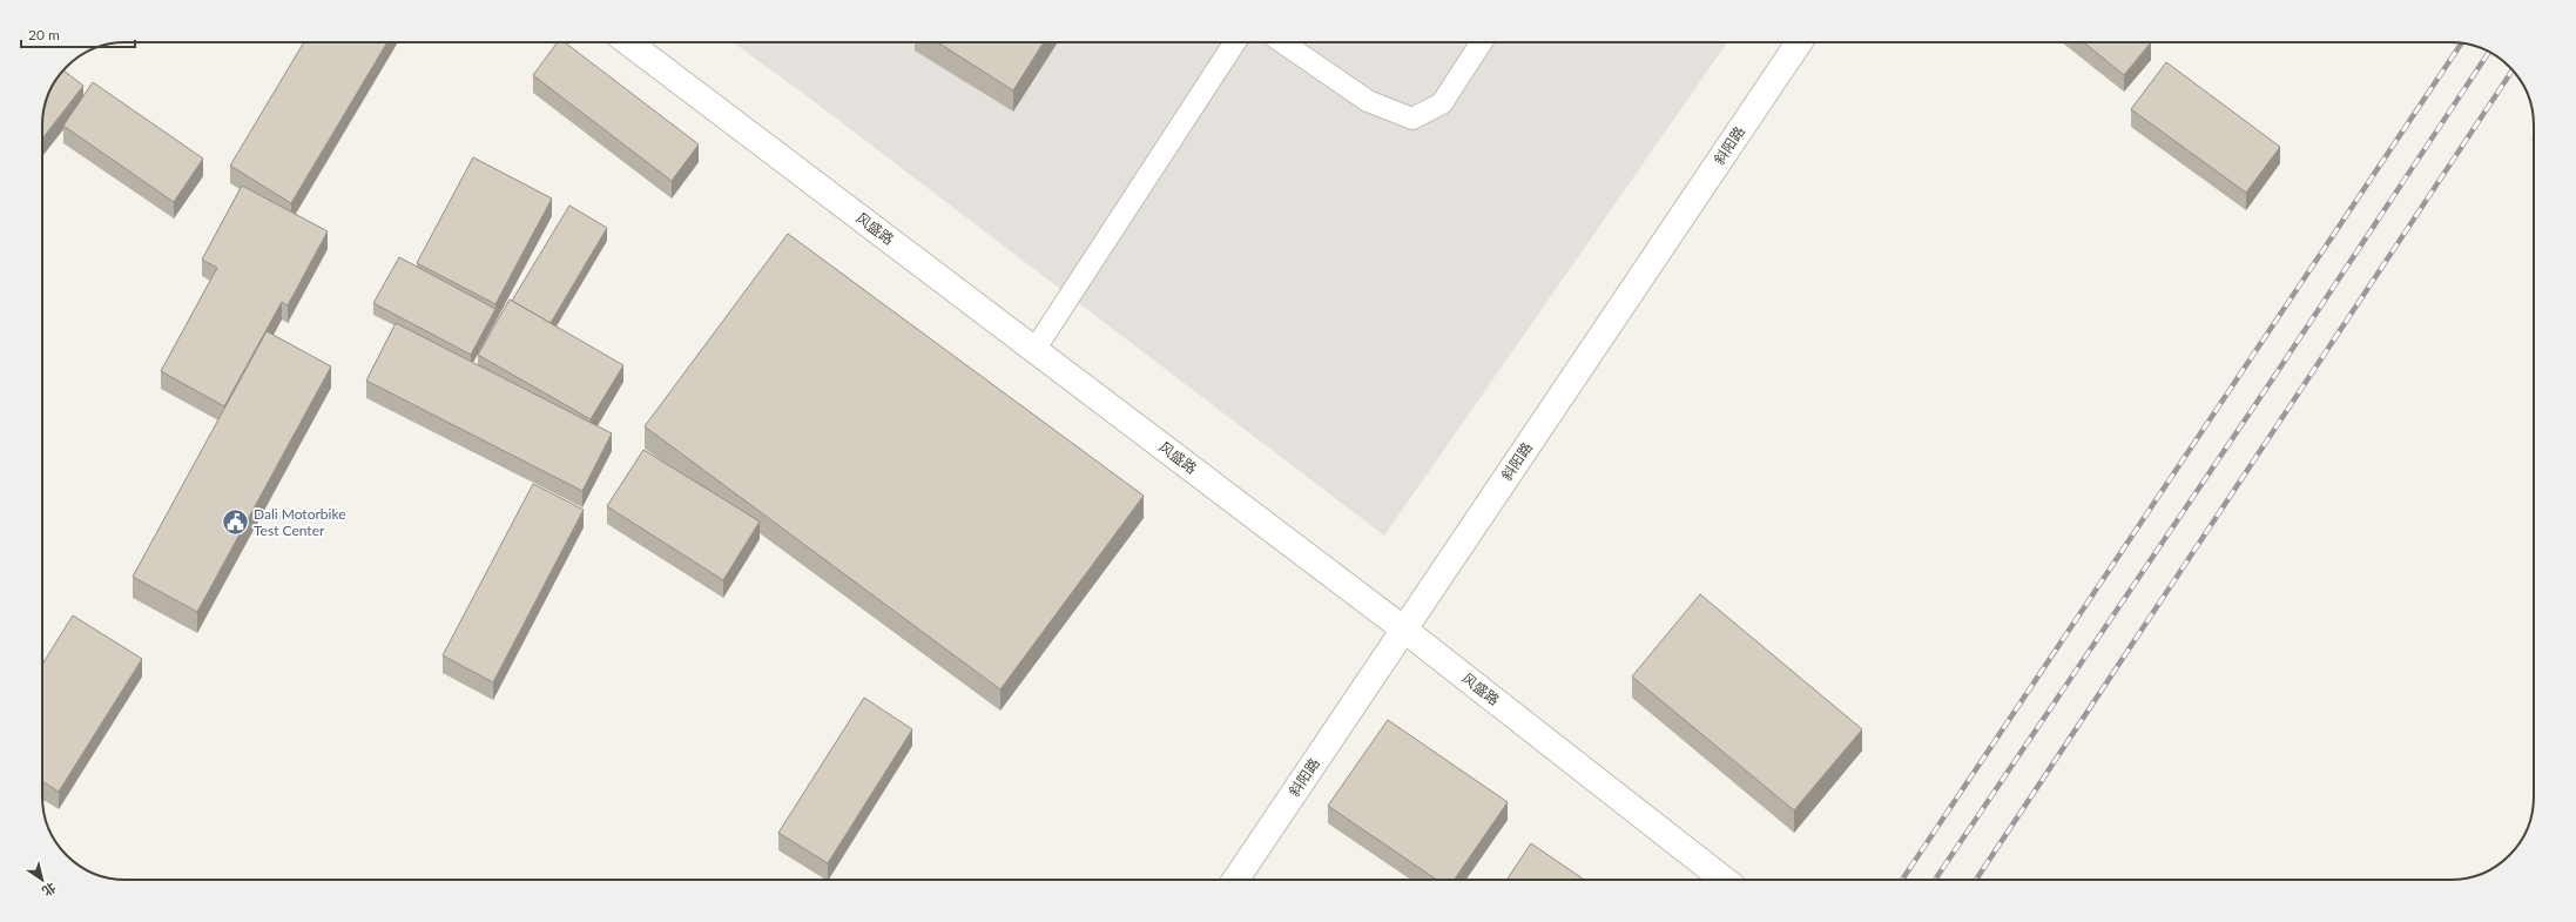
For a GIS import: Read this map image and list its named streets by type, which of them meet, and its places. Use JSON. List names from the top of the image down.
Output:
{
  "streets": {
    "street": ["斜阳路", "风盛路"]
  },
  "crossings": [
    ["斜阳路", "风盛路"]
  ],
  "places": {
    "public building": ["Dali Motorbike Test Center"]
  },
  "scale_bar": "20 m",
  "north": "bottom right"
}
